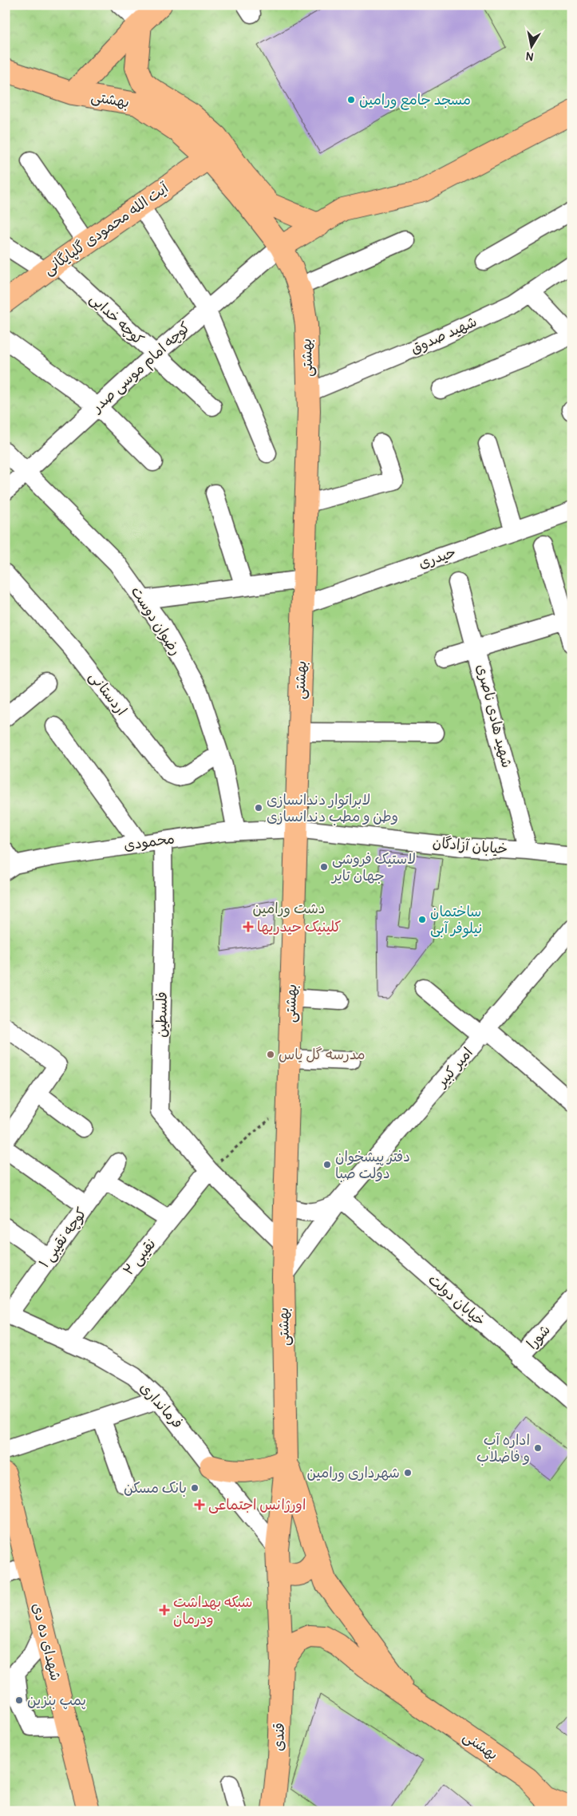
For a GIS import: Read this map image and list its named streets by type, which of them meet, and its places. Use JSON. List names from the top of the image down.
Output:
{
  "streets": {
    "main road": [
      "بهشتی",
      "آیت الله محمودی گلپایگانی",
      "شهدای ده دی",
      "قندی",
      "بهشنی"
    ],
    "street": [
      "کوچه خدایی",
      "شهید صدوق",
      "کوچه امام موسی صدر",
      "حیدری",
      "رضوان دوست",
      "اردستانی",
      "شهید هادی ناصری",
      "محمودی",
      "خیابان آزادگان",
      "فلسطین",
      "امیر کبیر",
      "کوچه نقیبی ۱",
      "نقیبی ۲",
      "خیابان دولت",
      "شورا",
      "فرمانداری"
    ]
  },
  "crossings": [
    ["بهشتی", "آیت الله محمودی گلپایگانی"],
    ["بهشتی", "شهید صدوق"],
    ["بهشتی", "کوچه امام موسی صدر"],
    ["بهشتی", "حیدری"],
    ["بهشتی", "محمودی"],
    ["بهشتی", "خیابان آزادگان"],
    ["بهشتی", "فلسطین"],
    ["بهشتی", "امیر کبیر"],
    ["بهشتی", "قندی"],
    ["آیت الله محمودی گلپایگانی", "کوچه خدایی"],
    ["کوچه خدایی", "کوچه امام موسی صدر"],
    ["کوچه امام موسی صدر", "رضوان دوست"],
    ["رضوان دوست", "اردستانی"],
    ["رضوان دوست", "محمودی"],
    ["شهید هادی ناصری", "خیابان آزادگان"],
    ["محمودی", "خیابان آزادگان"],
    ["محمودی", "فلسطین"],
    ["فلسطین", "نقیبی ۲"],
    ["امیر کبیر", "خیابان دولت"],
    ["کوچه نقیبی ۱", "فرمانداری"],
    ["نقیبی ۲", "فرمانداری"],
    ["خیابان دولت", "شورا"],
    ["فرمانداری", "قندی"],
    ["قندی", "بهشنی"]
  ],
  "parks": ["دشت ورامین"],
  "places": {
    "other": [
      "مسجد جامع ورامین",
      "لابراتوار دندانسازی وطن و مطب دندانسازی",
      "لاستیک فروشی جهان تایر",
      "ساختمان نیلوفر آبی",
      "مدرسه گل یاس",
      "دفتر پیشخوان دولت صبا",
      "اداره آب و فاضلاب",
      "شهرداری ورامین",
      "بانک مسکن",
      "پمپ بنزین"
    ],
    "health": ["کلینیک حیدریها", "اورژانس اجتماعی", "شبکه بهداشت ودرمان"]
  },
  "north": "bottom"
}
